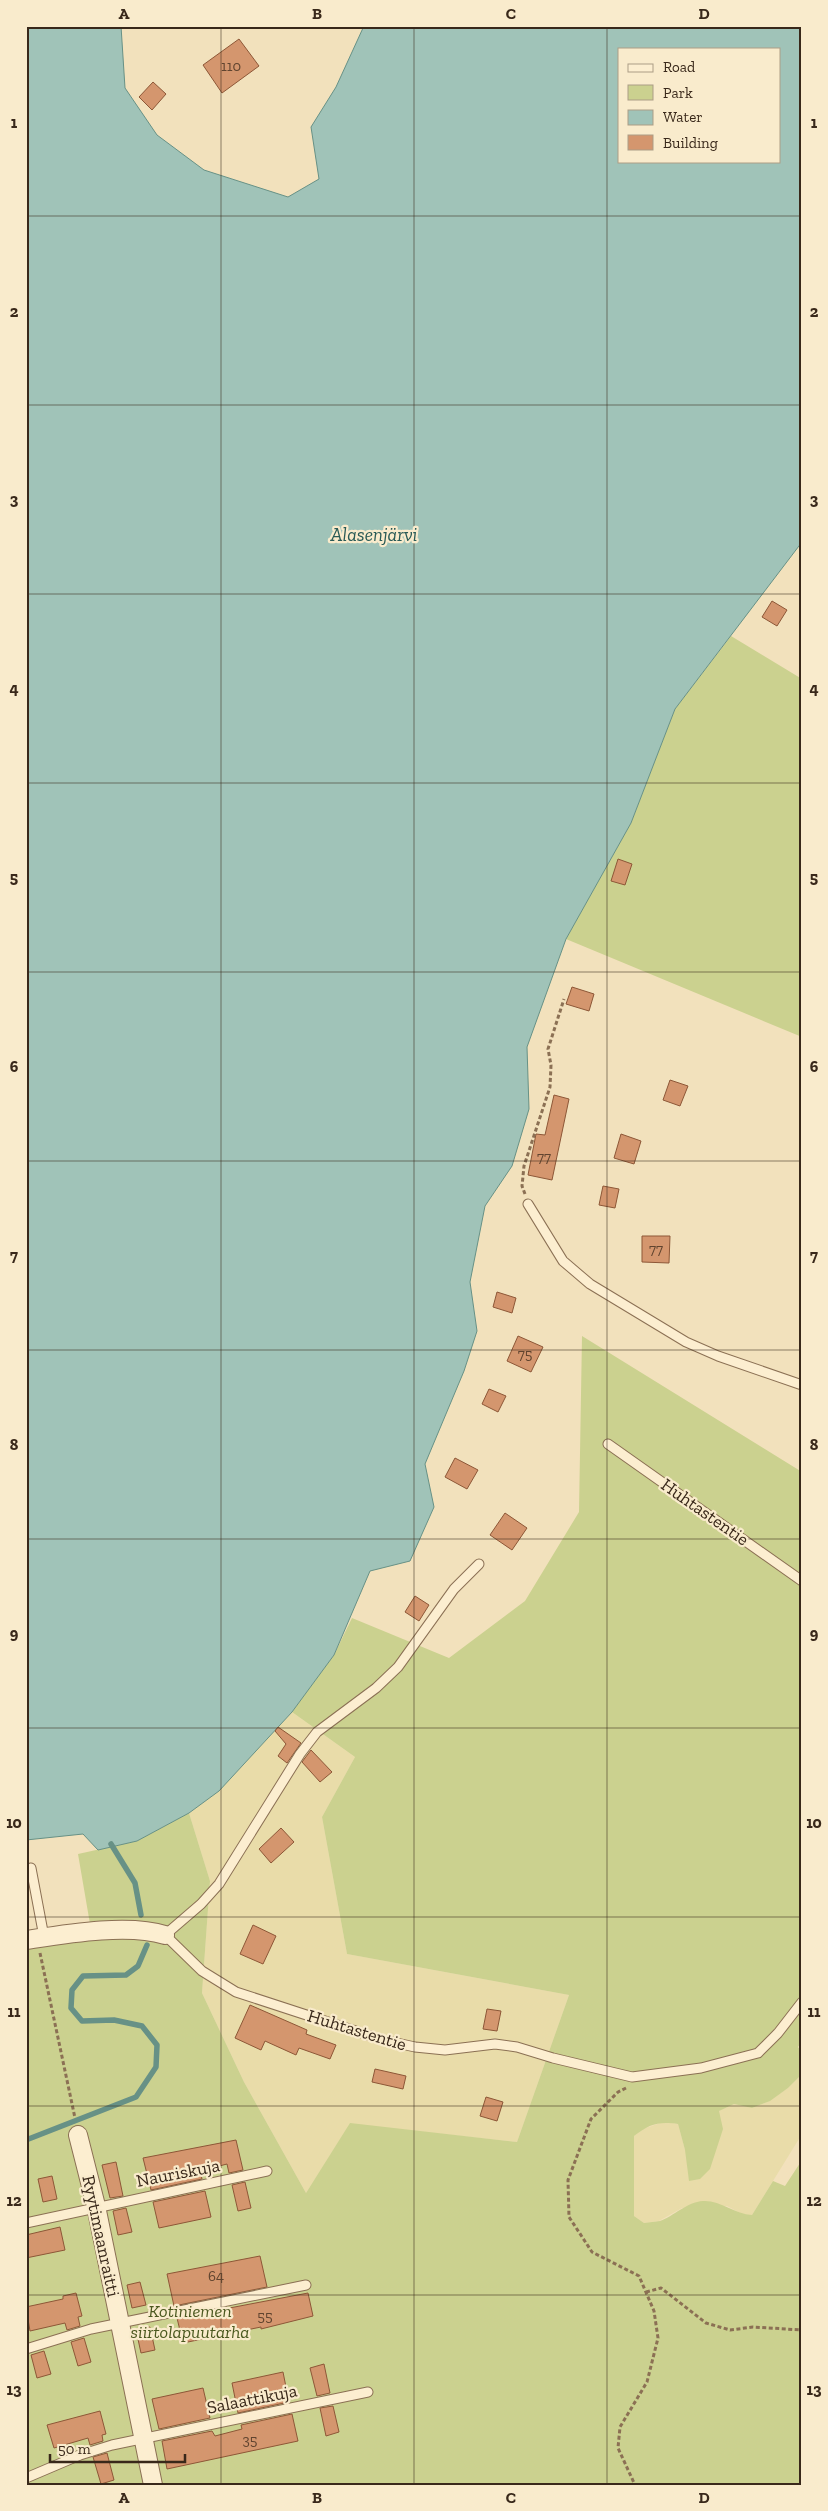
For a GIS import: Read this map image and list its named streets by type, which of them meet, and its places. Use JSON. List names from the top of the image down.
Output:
{
  "streets": {
    "street": ["Ryytimaanraitti"],
    "lane": ["Huhtastentie", "Nauriskuja", "Salaattikuja"]
  },
  "crossings": [
    ["Nauriskuja", "Ryytimaanraitti"],
    ["Ryytimaanraitti", "Salaattikuja"]
  ],
  "water": ["Alasenjärvi"],
  "parks": ["Kotiniemen siirtolapuutarha"],
  "house_numbers": [
    "110",
    "77",
    "77",
    "75",
    "64",
    "55",
    "35"
  ],
  "legend": [
    "Road",
    "Park",
    "Water",
    "Building"
  ],
  "scale_bar": "50 m",
  "grid": {
    "columns": [
      "A",
      "B",
      "C",
      "D"
    ],
    "rows": [
      "1",
      "2",
      "3",
      "4",
      "5",
      "6",
      "7",
      "8",
      "9",
      "10",
      "11",
      "12",
      "13"
    ]
  }
}
